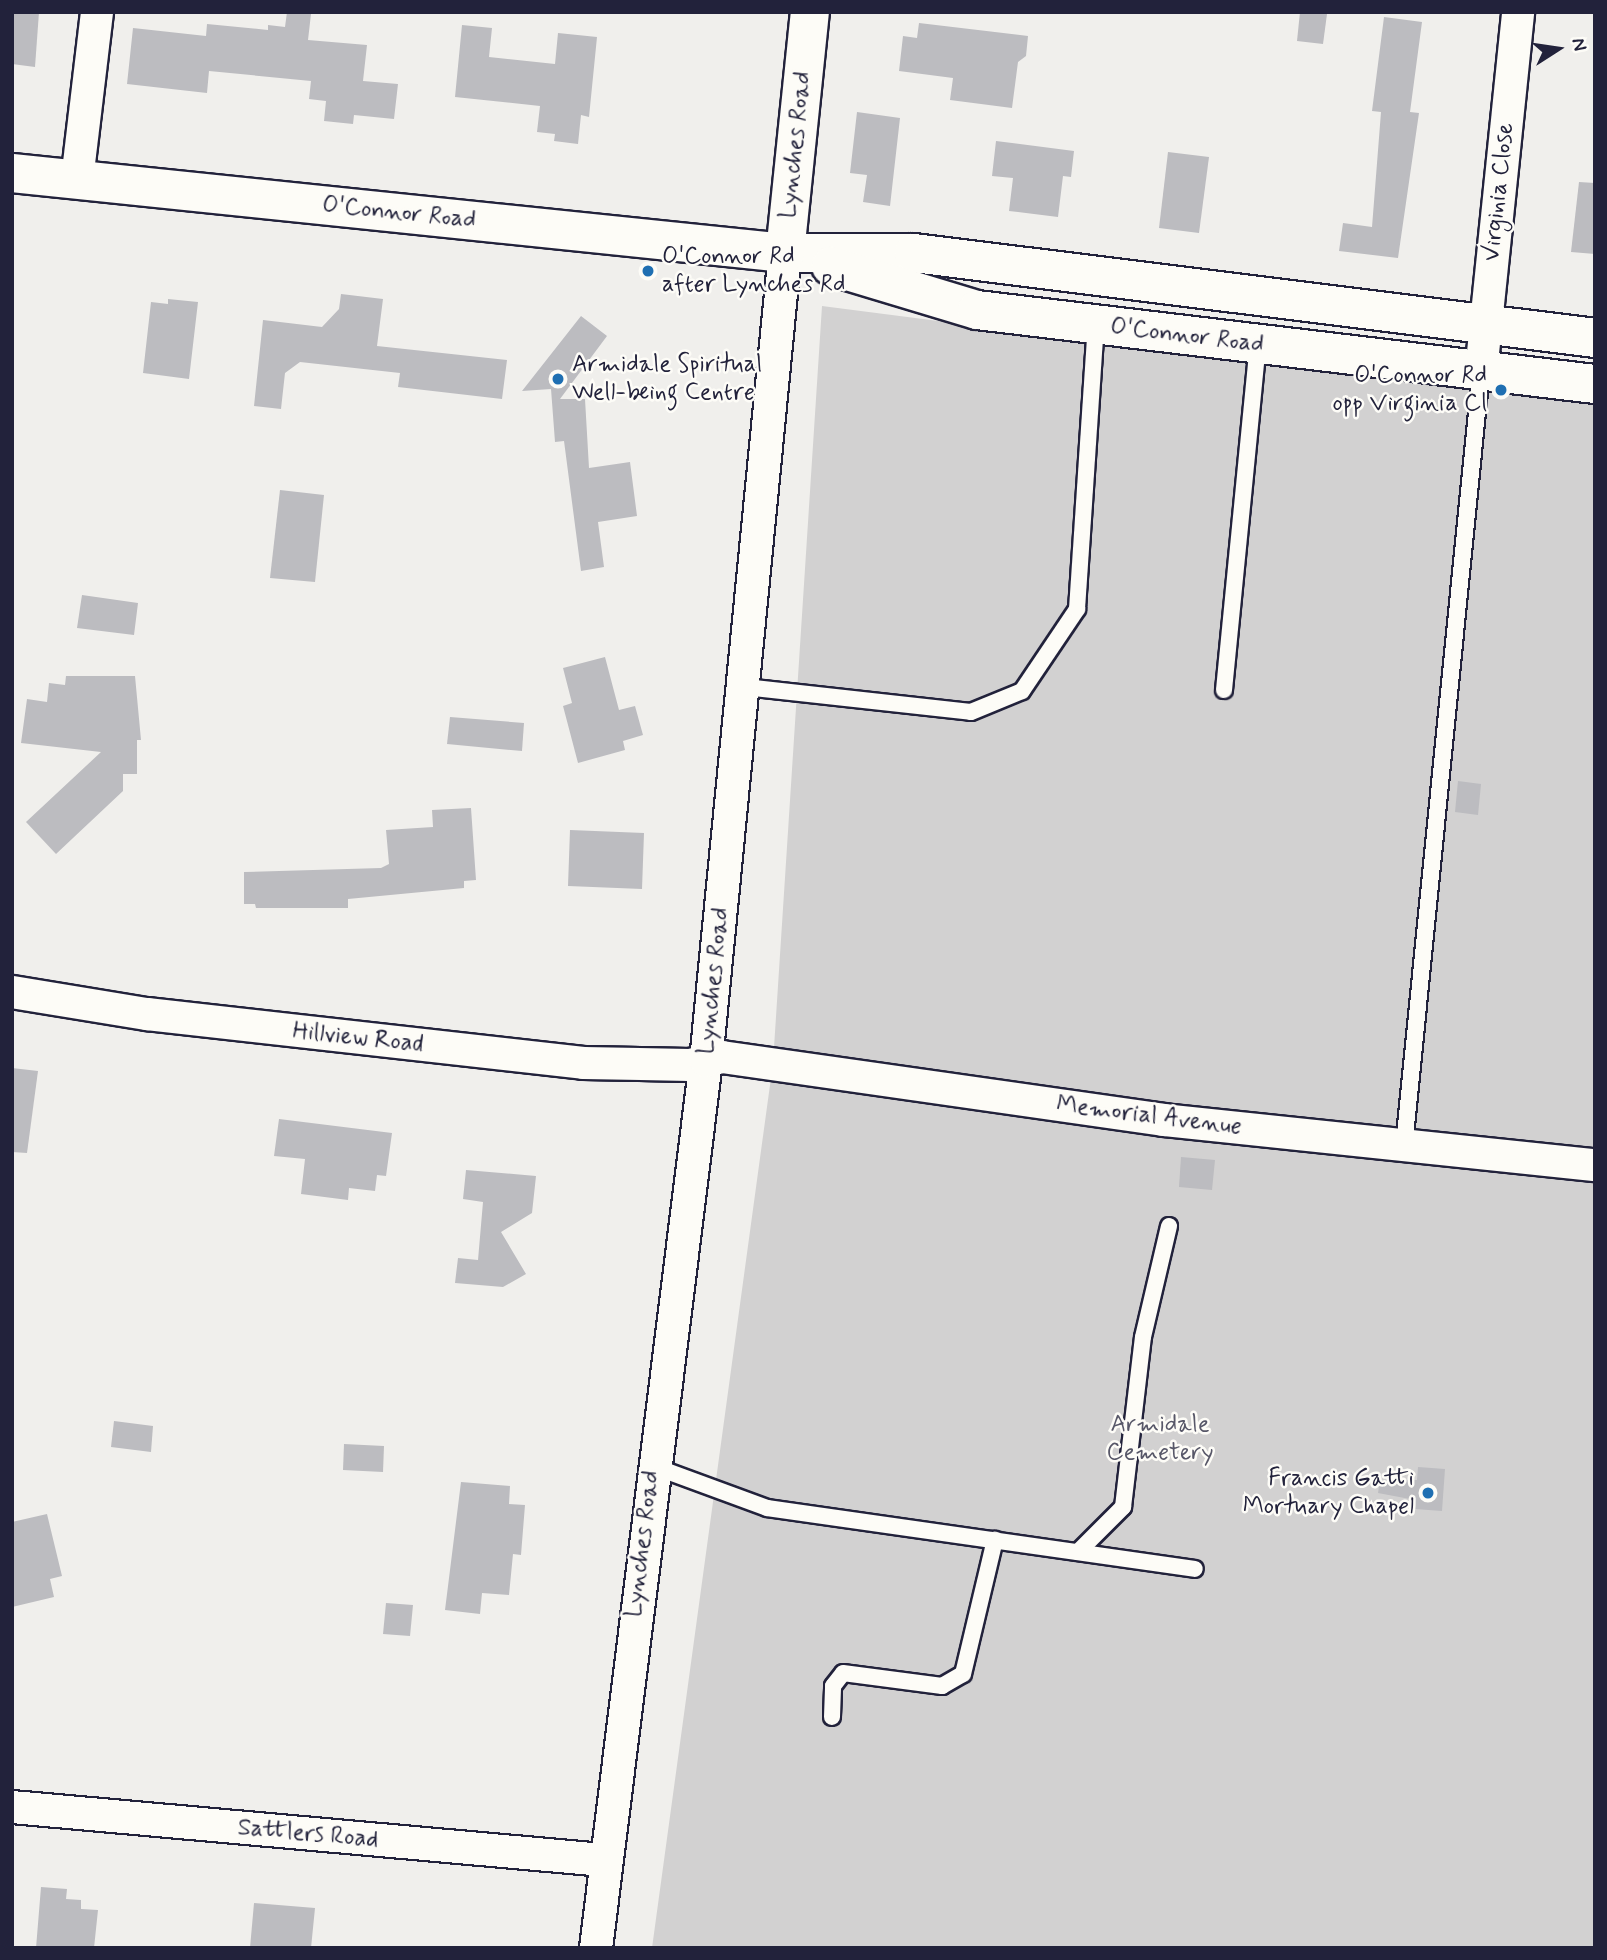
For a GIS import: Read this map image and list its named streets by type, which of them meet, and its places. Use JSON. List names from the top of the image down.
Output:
{
  "streets": {
    "street": [
      "Lynches Road",
      "Virginia Close",
      "O'Connor Road",
      "Hillview Road",
      "Memorial Avenue",
      "Sattlers Road"
    ]
  },
  "crossings": [
    ["Lynches Road", "O'Connor Road"],
    ["Lynches Road", "Hillview Road"],
    ["Lynches Road", "Memorial Avenue"],
    ["Lynches Road", "Sattlers Road"],
    ["Virginia Close", "O'Connor Road"],
    ["Hillview Road", "Memorial Avenue"]
  ],
  "parks": ["Armidale Cemetery"],
  "places": [
    "O'Connor Rd after Lynches Rd",
    "Armidale Spiritual Well-being Centre",
    "O'Connor Rd opp Virginia Cl",
    "Francis Gatti Mortuary Chapel"
  ],
  "north": "right"
}
